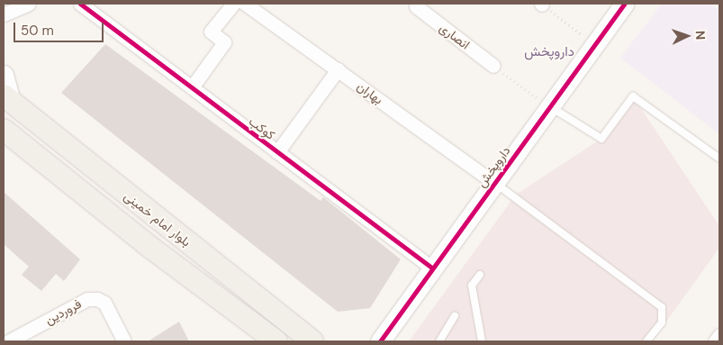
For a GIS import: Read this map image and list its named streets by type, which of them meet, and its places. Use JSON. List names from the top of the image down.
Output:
{
  "streets": {
    "main road": ["بلوار امام خمینی"],
    "street": [
      "انصاری",
      "بهاران",
      "کوکب",
      "داروپخش",
      "فروردین"
    ]
  },
  "crossings": [
    ["بهاران", "داروپخش"],
    ["کوکب", "داروپخش"]
  ],
  "districts": ["داروپخش"],
  "scale_bar": "50 m",
  "north": "right"
}
